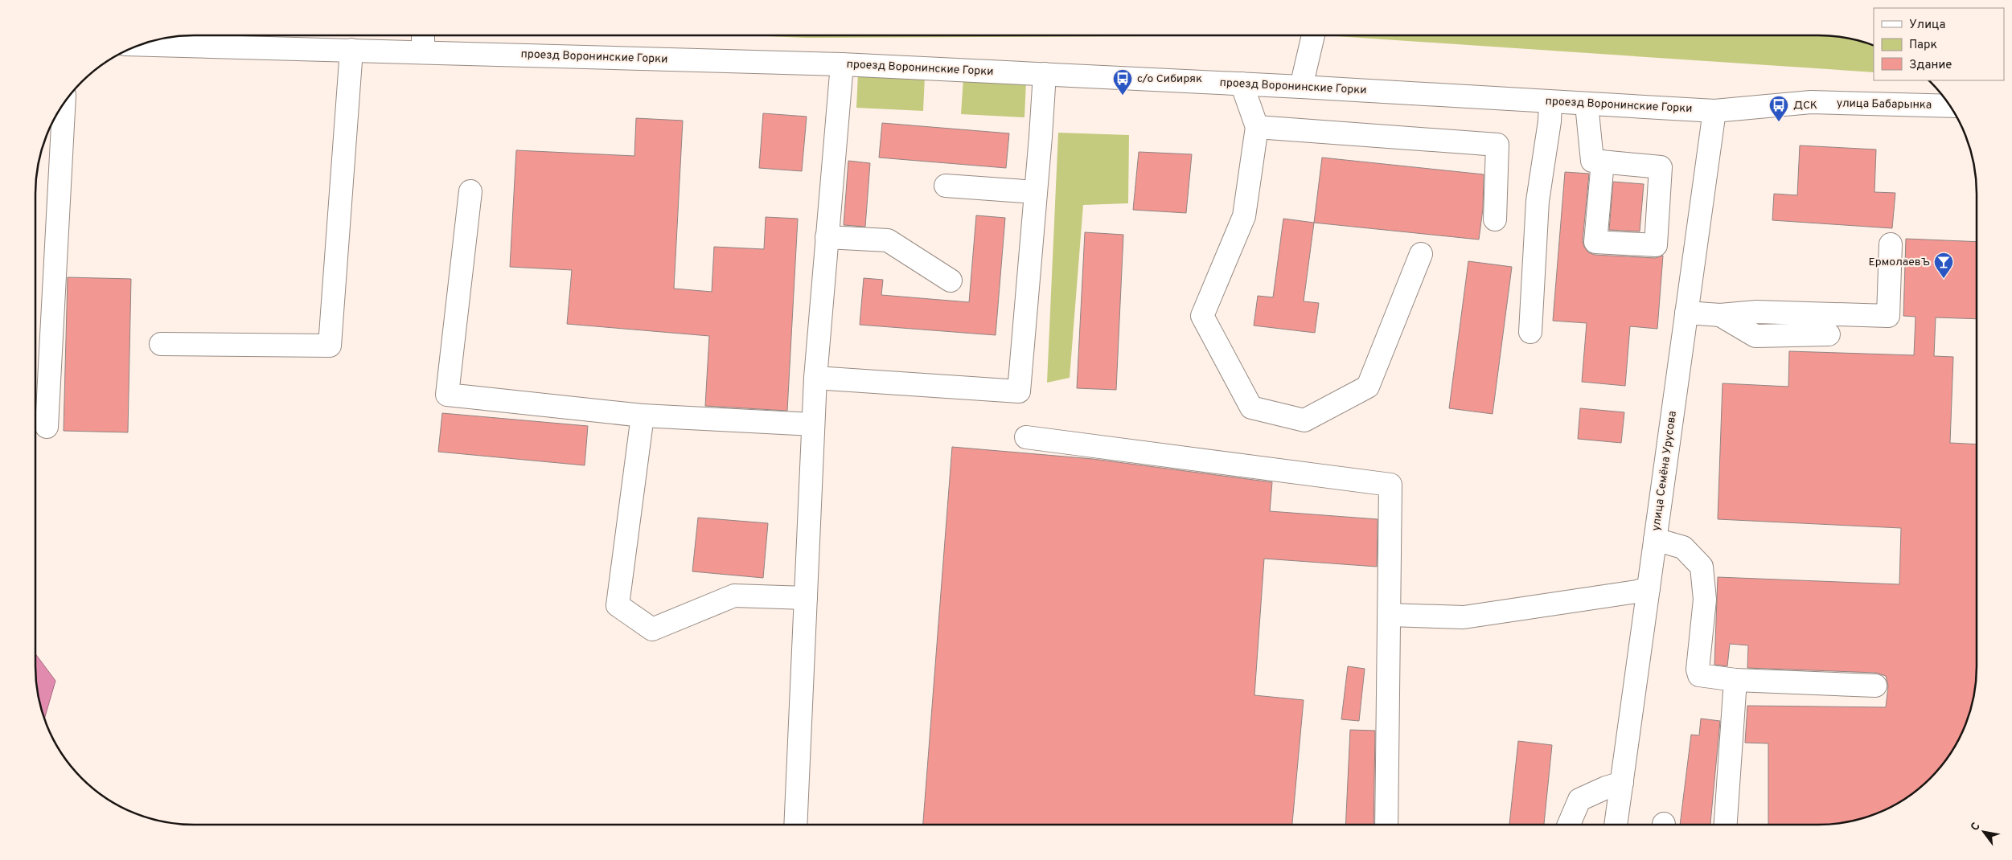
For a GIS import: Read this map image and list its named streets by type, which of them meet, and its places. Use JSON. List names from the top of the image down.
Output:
{
  "streets": {
    "street": ["проезд Воронинские Горки", "улица Бабарынка", "улица Семёна Урусова"]
  },
  "crossings": [
    ["проезд Воронинские Горки", "улица Бабарынка"],
    ["проезд Воронинские Горки", "улица Семёна Урусова"],
    ["улица Бабарынка", "улица Семёна Урусова"]
  ],
  "places": {
    "bus stop": ["с/о Сибиряк", "ДСК"],
    "bar": ["ЕрмолаевЪ"]
  },
  "legend": ["Улица", "Парк", "Здание"],
  "north": "top left"
}
